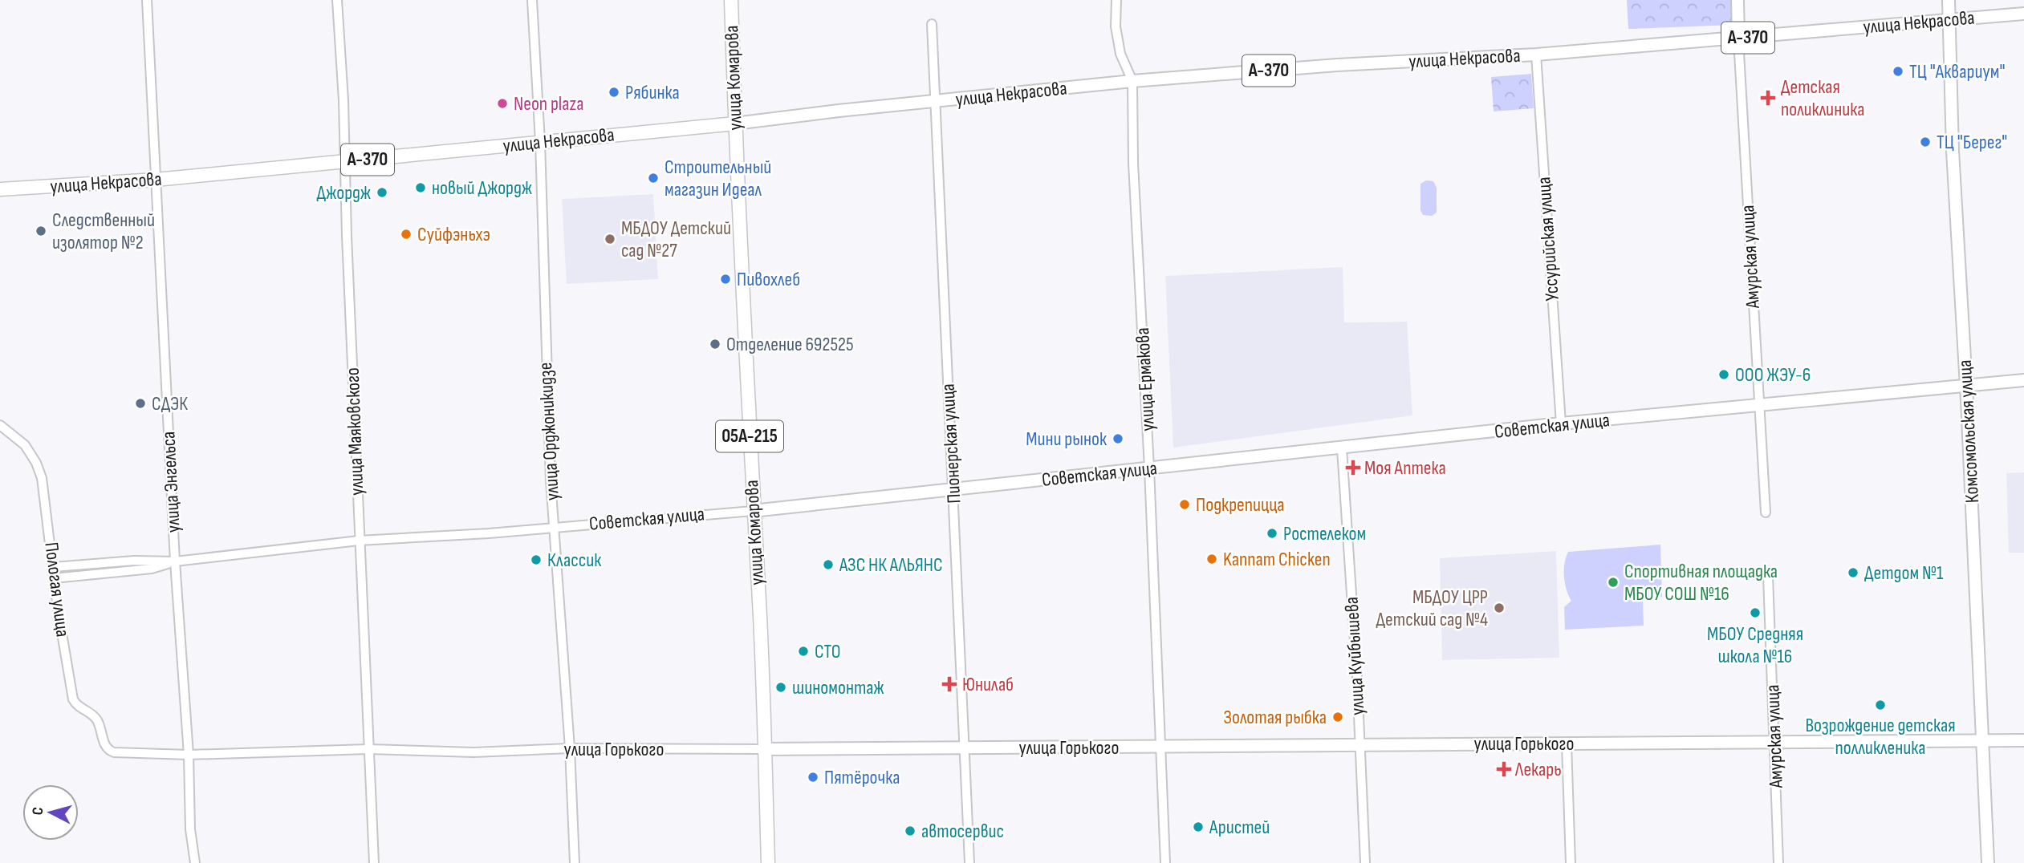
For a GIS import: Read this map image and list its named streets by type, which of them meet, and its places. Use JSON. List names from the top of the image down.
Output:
{
  "streets": {
    "highway": [
      "улица Некрасова",
      "А-370",
      "улица Комарова",
      "05А-215"
    ],
    "main road": [
      "Амурская улица",
      "Советская улица",
      "Комсомольская улица",
      "улица Горького"
    ],
    "street": [
      "Уссурийская улица",
      "улица Ермакова",
      "улица Маяковского",
      "улица Орджоникидзе",
      "Пионерская улица",
      "улица Энгельса",
      "Пологая улица",
      "улица Куйбышева"
    ]
  },
  "crossings": [
    ["улица Некрасова", "улица Комарова"],
    ["улица Некрасова", "Уссурийская улица"],
    ["улица Некрасова", "Амурская улица"],
    ["улица Некрасова", "улица Ермакова"],
    ["улица Некрасова", "улица Маяковского"],
    ["улица Некрасова", "улица Орджоникидзе"],
    ["улица Некрасова", "Комсомольская улица"],
    ["улица Некрасова", "Пионерская улица"],
    ["улица Некрасова", "улица Энгельса"],
    ["улица Комарова", "Советская улица"],
    ["улица Комарова", "улица Горького"],
    ["Уссурийская улица", "Советская улица"],
    ["Амурская улица", "Советская улица"],
    ["Амурская улица", "улица Горького"],
    ["улица Ермакова", "Советская улица"],
    ["улица Ермакова", "улица Горького"],
    ["Советская улица", "улица Маяковского"],
    ["Советская улица", "улица Орджоникидзе"],
    ["Советская улица", "Комсомольская улица"],
    ["Советская улица", "Пионерская улица"],
    ["Советская улица", "улица Энгельса"],
    ["Советская улица", "Пологая улица"],
    ["Советская улица", "улица Куйбышева"],
    ["улица Маяковского", "улица Горького"],
    ["улица Орджоникидзе", "улица Горького"],
    ["Комсомольская улица", "улица Горького"],
    ["Пионерская улица", "улица Горького"],
    ["улица Энгельса", "улица Горького"],
    ["Пологая улица", "улица Горького"],
    ["улица Куйбышева", "улица Горького"]
  ],
  "places": {
    "other": [
      "ТЦ \"Аквариум\"",
      "Рябинка",
      "Neon plaza",
      "ТЦ \"Берег\"",
      "Строительный магазин Идеал",
      "новый Джордж",
      "Джордж",
      "Следственный изолятор №2",
      "Суйфэньхэ",
      "МБДОУ Детский сад №27",
      "Пивохлеб",
      "Отделение 692525",
      "ООО ЖЭУ-6",
      "СДЭК",
      "Мини рынок",
      "Подкрепицца",
      "Ростелеком",
      "Kannam Chicken",
      "Классик",
      "АЗС НК АЛЬЯНС",
      "Детдом №1",
      "Спортивная площадка МБОУ СОШ №16",
      "МБДОУ ЦРР Детский сад №4",
      "МБОУ Средняя школа №16",
      "СТО",
      "шиномонтаж",
      "Возрождение детская полликленика",
      "Золотая рыбка",
      "Пятёрочка",
      "Аристей",
      "автосервис"
    ],
    "health": [
      "Детская поликлиника",
      "Моя Аптека",
      "Юнилаб",
      "Лекарь"
    ]
  },
  "north": "left"
}
